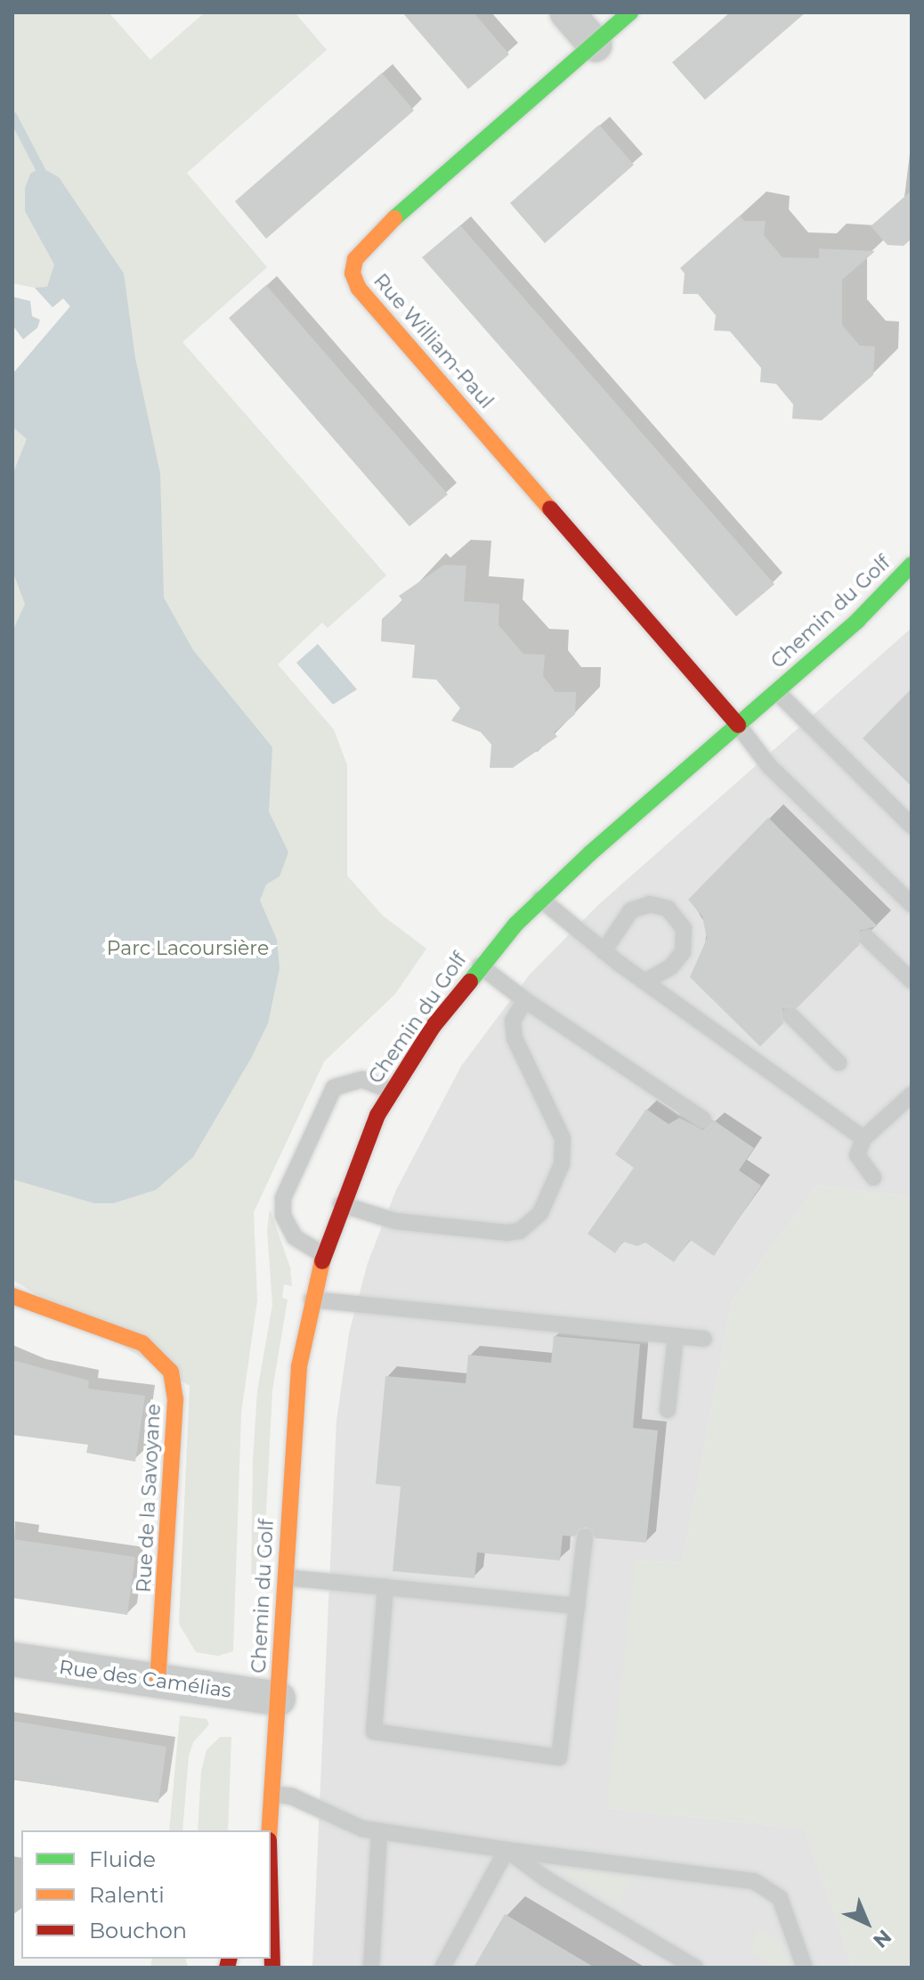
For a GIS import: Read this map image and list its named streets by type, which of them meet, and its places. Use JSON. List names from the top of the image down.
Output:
{
  "streets": {
    "street": [
      "Rue William-Paul",
      "Chemin du Golf",
      "Rue de la Savoyane",
      "Rue des Camélias"
    ]
  },
  "crossings": [
    ["Rue William-Paul", "Chemin du Golf"],
    ["Chemin du Golf", "Rue des Camélias"],
    ["Rue de la Savoyane", "Rue des Camélias"]
  ],
  "parks": ["Parc Lacoursière"],
  "legend": ["Fluide", "Ralenti", "Bouchon"],
  "north": "bottom right"
}
